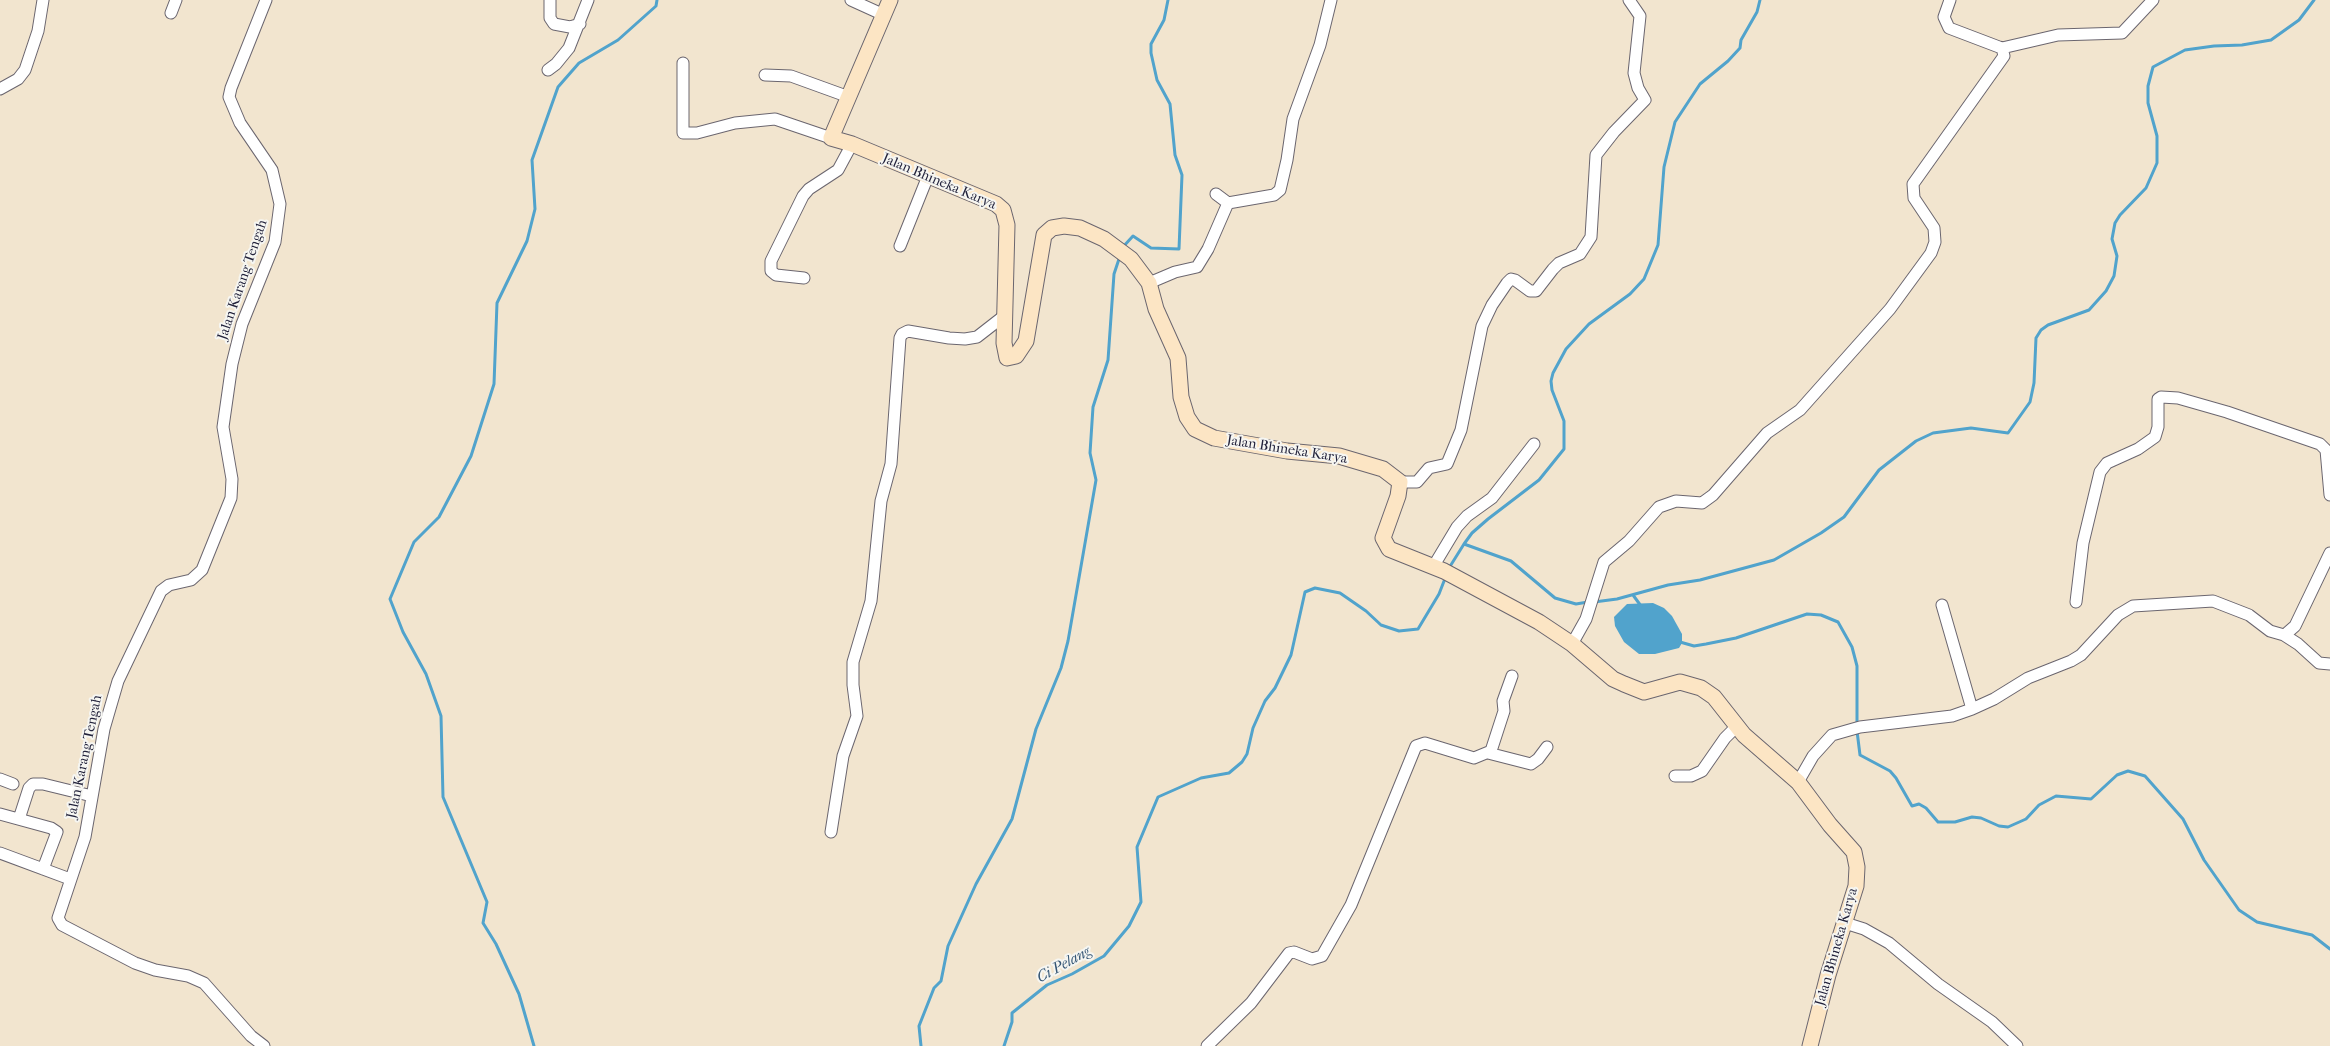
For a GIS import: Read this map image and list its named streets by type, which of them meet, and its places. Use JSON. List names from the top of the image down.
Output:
{
  "streets": {
    "street": ["Jalan Bhineka Karya", "Jalan Karang Tengah"]
  },
  "water": ["Ci Pelang"]
}
